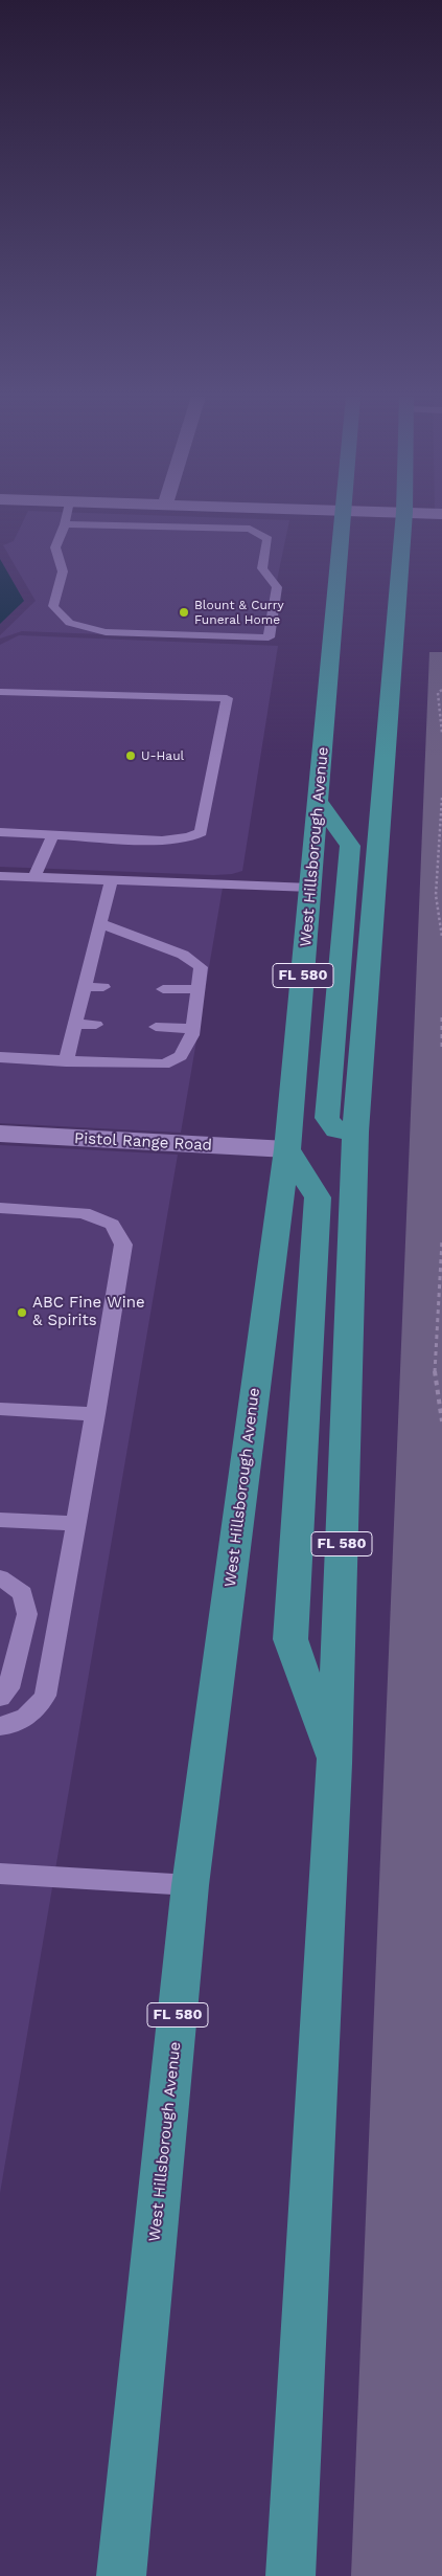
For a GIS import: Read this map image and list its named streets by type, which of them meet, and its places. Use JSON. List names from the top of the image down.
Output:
{
  "streets": {
    "main road": ["West Hillsborough Avenue", "FL 580"],
    "street": ["Pistol Range Road"]
  },
  "crossings": [
    ["West Hillsborough Avenue", "Pistol Range Road"]
  ],
  "places": ["Blount & Curry Funeral Home", "U-Haul", "ABC Fine Wine & Spirits"]
}
